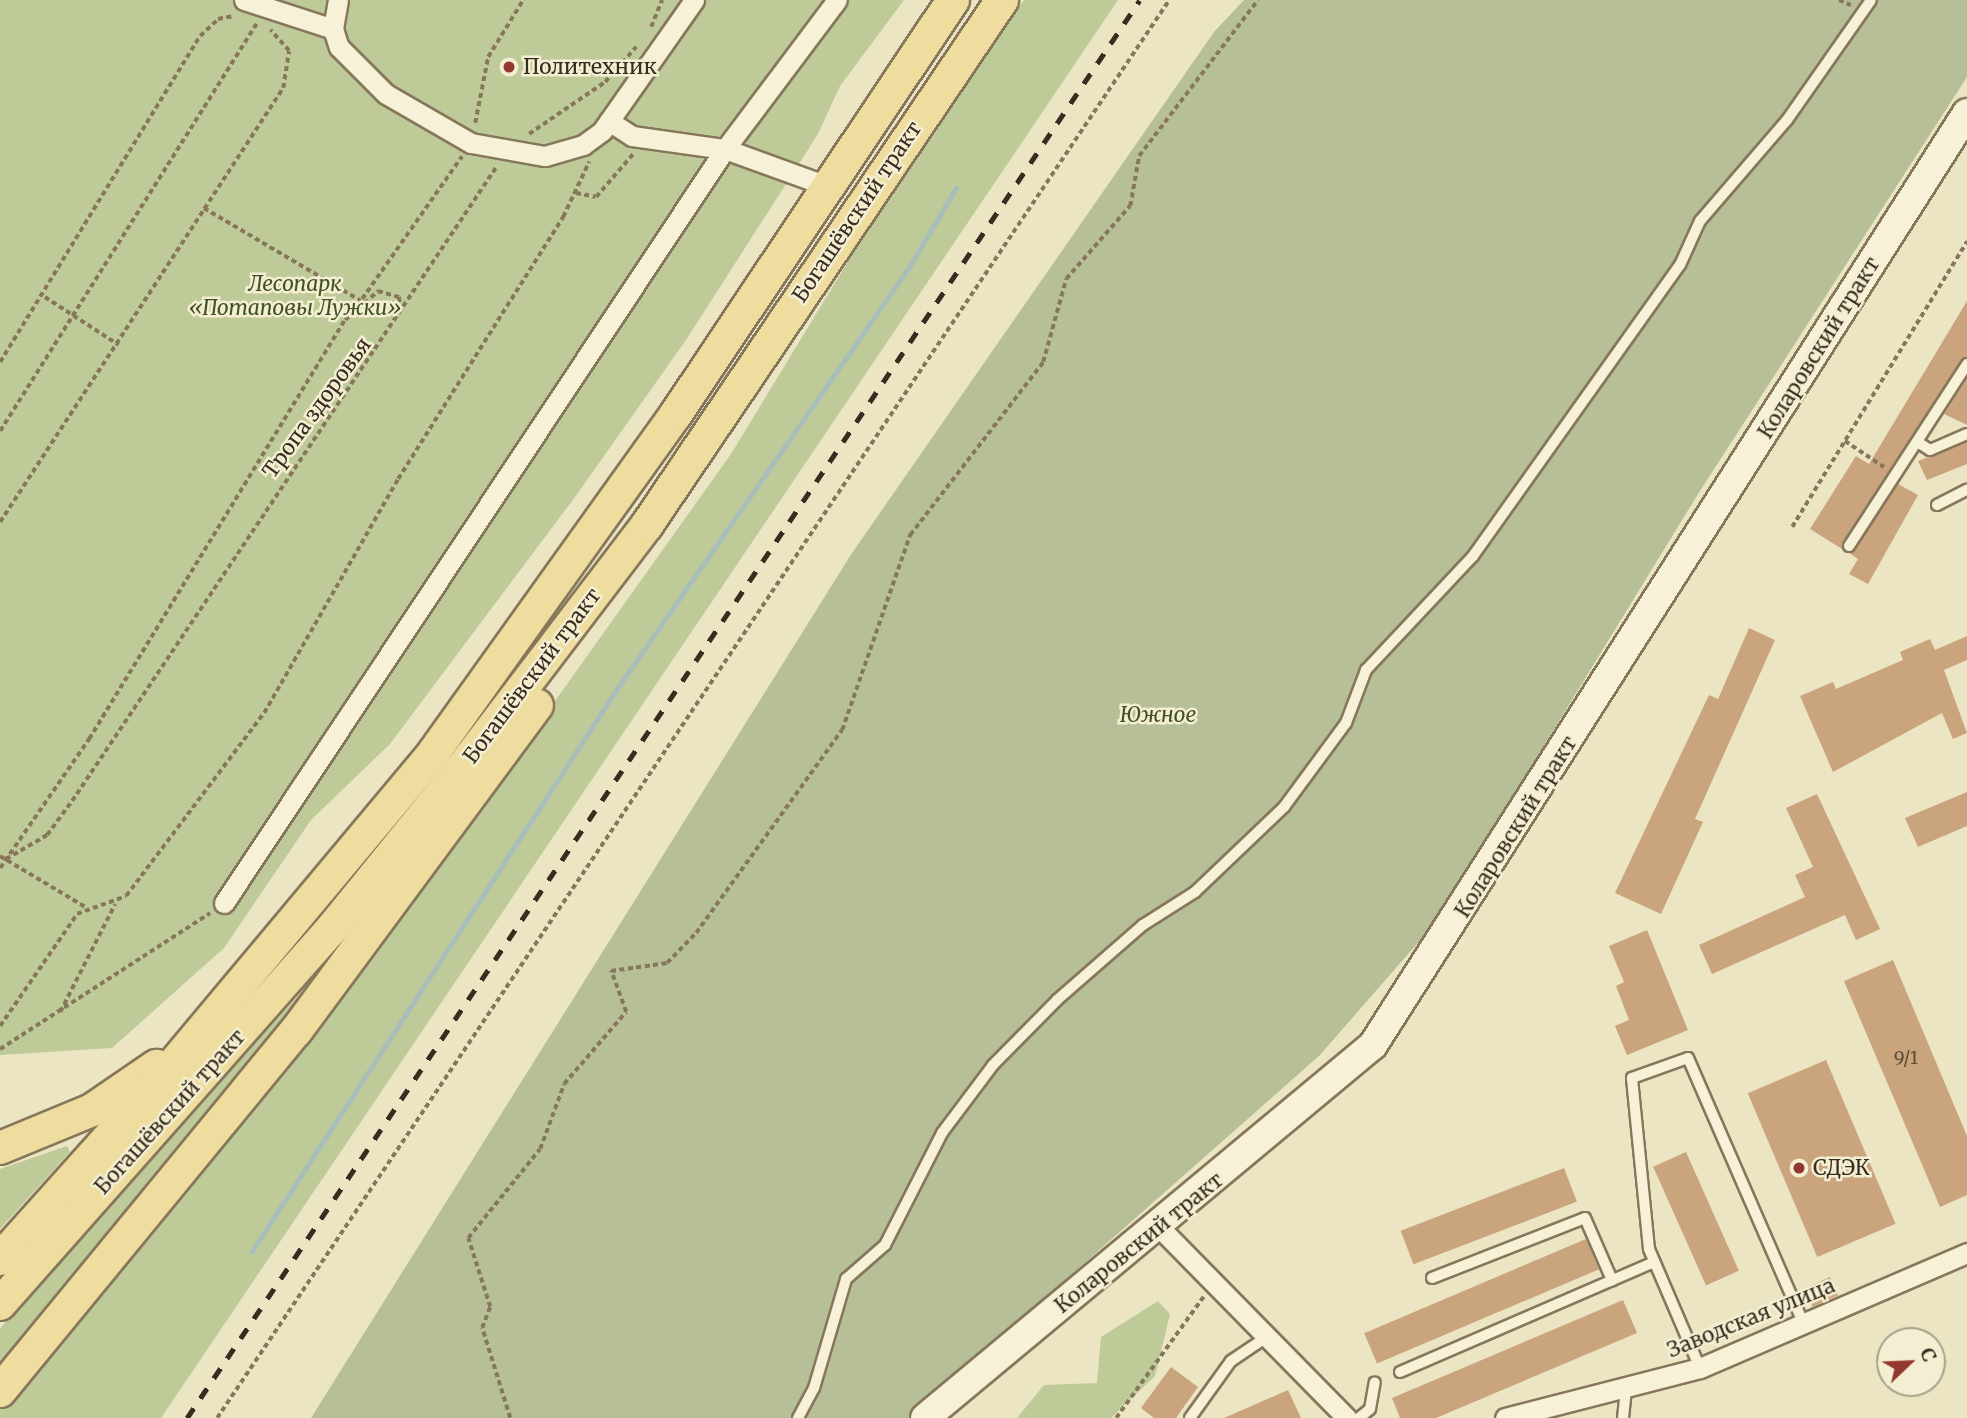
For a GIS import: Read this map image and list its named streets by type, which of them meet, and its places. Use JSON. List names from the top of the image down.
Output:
{
  "streets": {
    "main road": ["Богашёвский тракт", "Коларовский тракт"],
    "street": ["Заводская улица"],
    "path": ["Тропа здоровья"]
  },
  "parks": ["Лесопарк «Потаповы Лужки»", "Южное"],
  "places": ["Политехник", "СДЭК"],
  "house_numbers": ["9/1"],
  "north": "top right"
}
